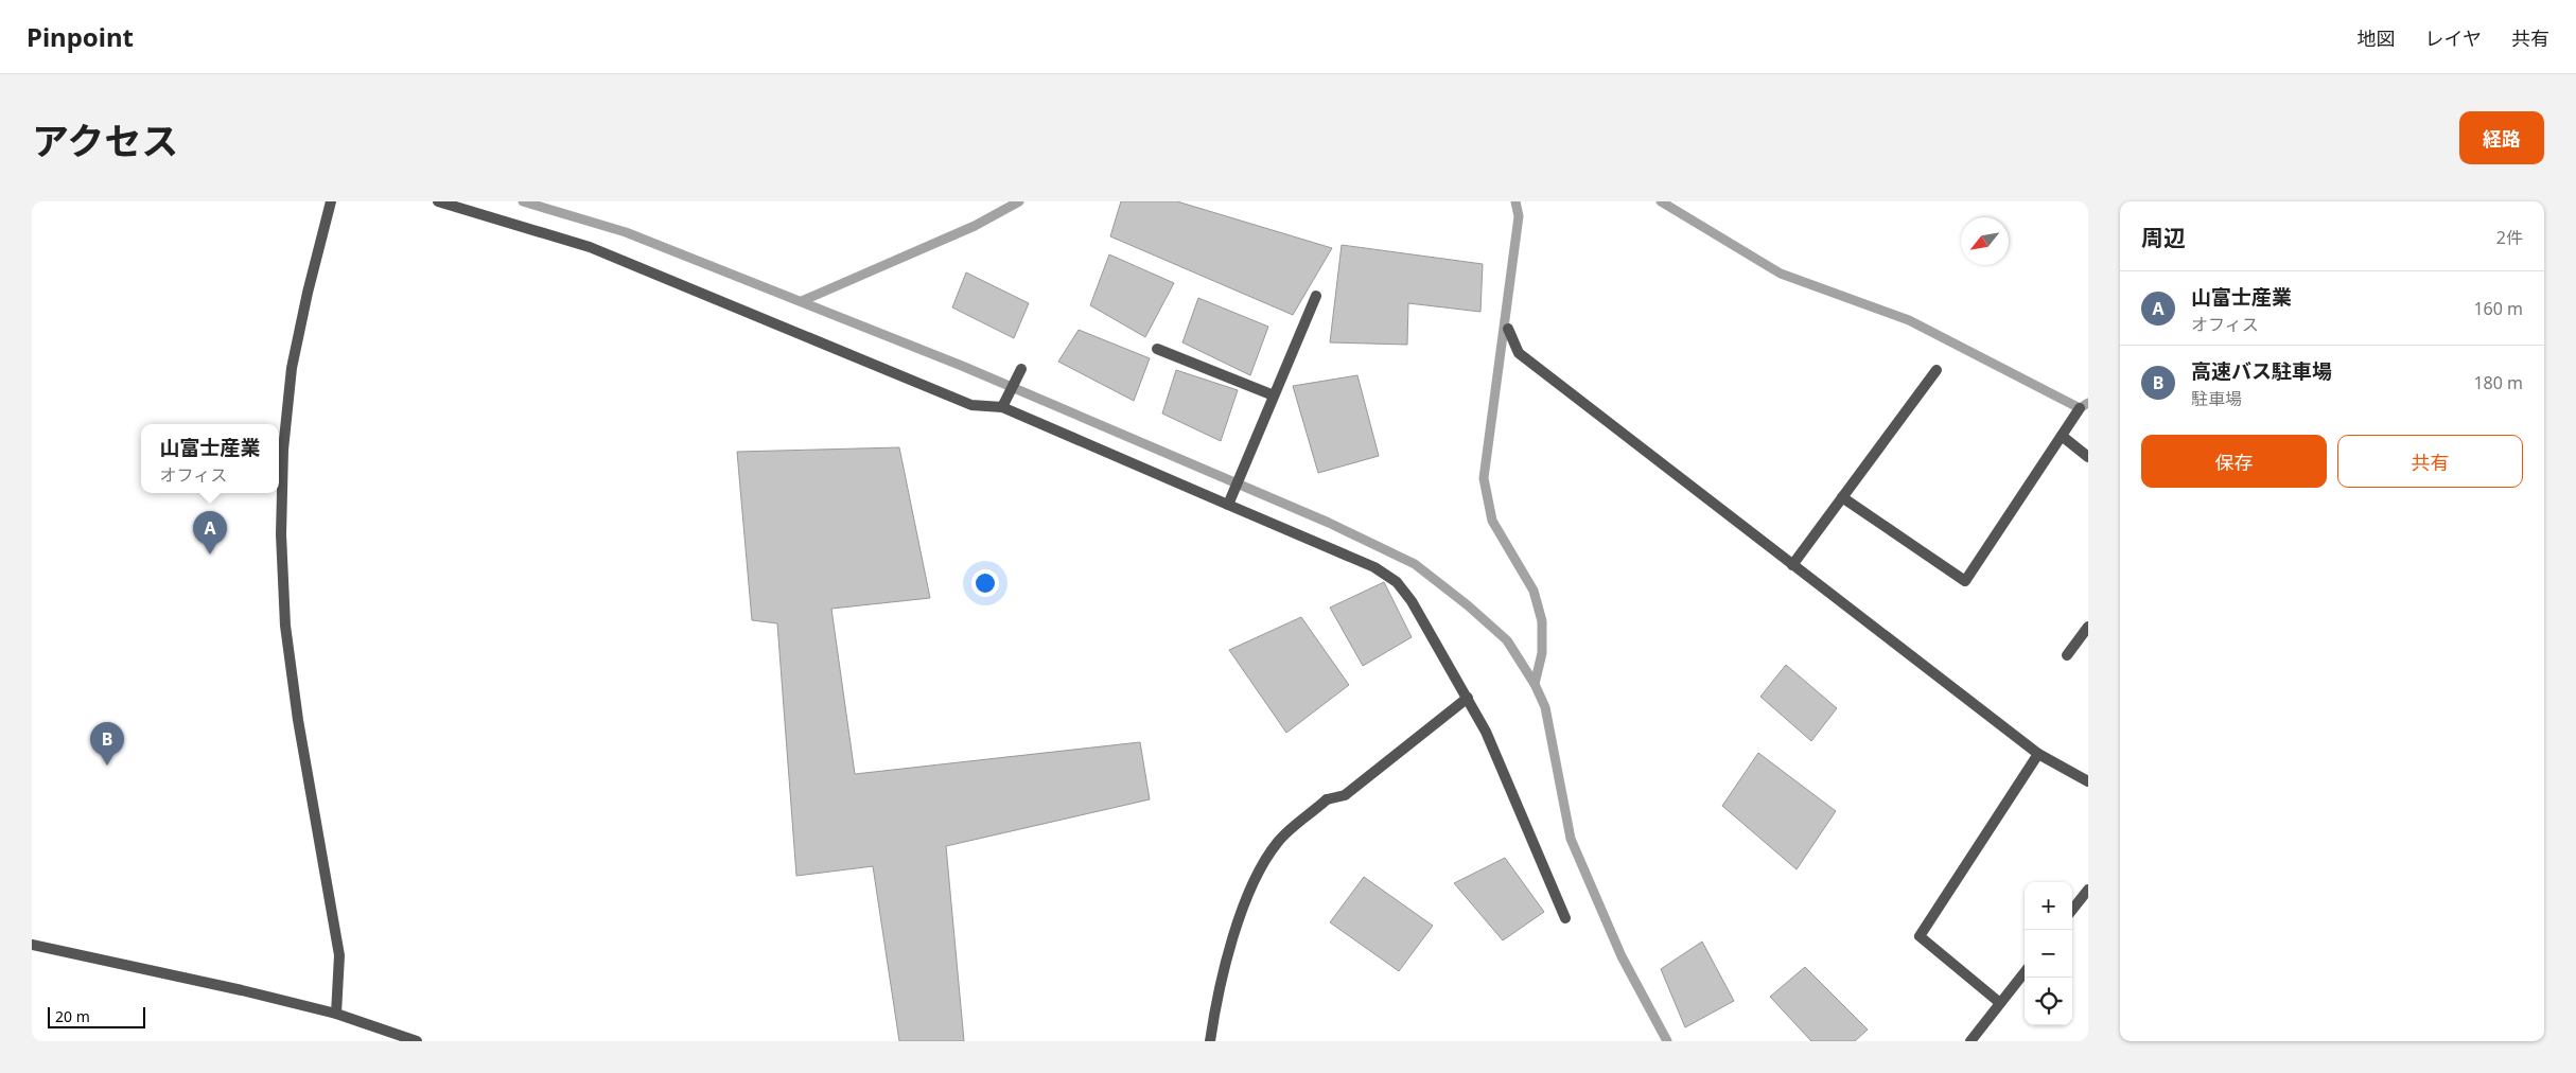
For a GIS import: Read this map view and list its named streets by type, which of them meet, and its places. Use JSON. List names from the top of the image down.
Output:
{
  "scale_bar": "20 m",
  "north": "bottom left",
  "page": {
    "header": "Pinpoint",
    "nav": ["地図", "レイヤ", "共有"],
    "title": "アクセス",
    "buttons": [
      "経路",
      ["保存", "共有"]
    ],
    "heading": ["周辺", "2件"],
    "list": [
      {
        "mark": "A",
        "name": "山富士産業",
        "note": "オフィス",
        "value": "160 m"
      },
      {
        "mark": "B",
        "name": "高速バス駐車場",
        "note": "駐車場",
        "value": "180 m"
      }
    ],
    "popup": ["山富士産業", "オフィス"],
    "pins": ["A", "B"],
    "map_buttons": ["+", "−"],
    "scale": "20 m"
  }
}
